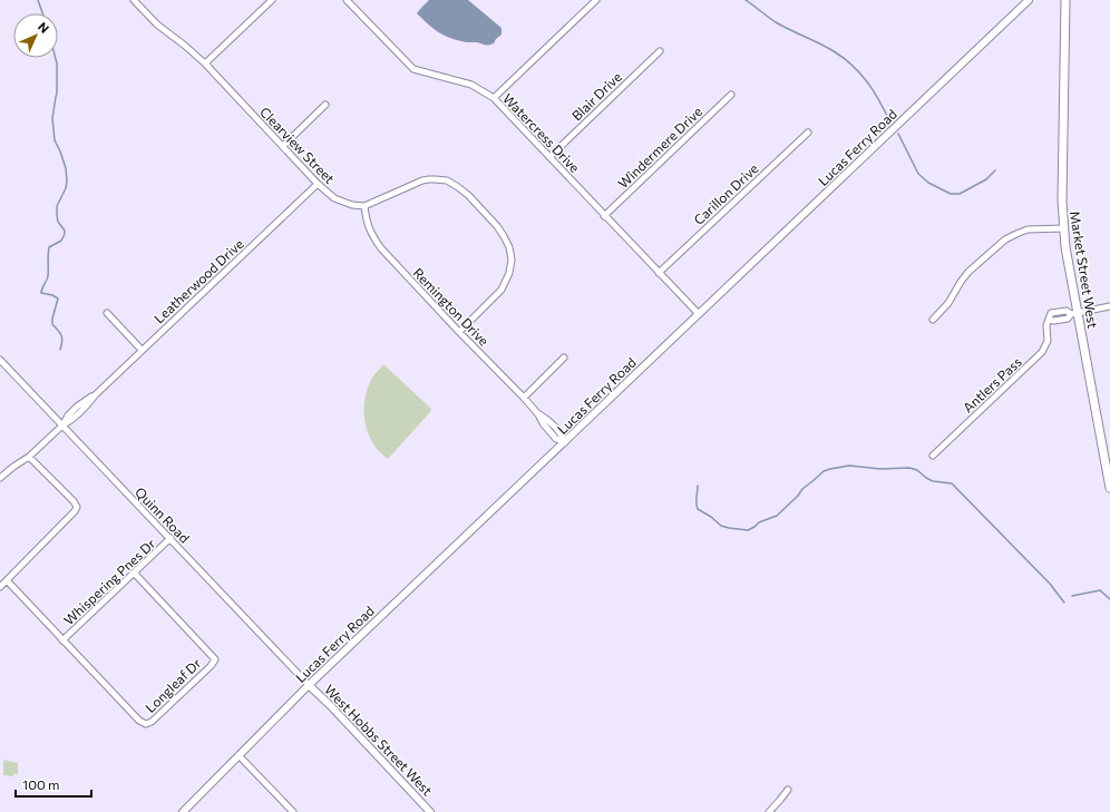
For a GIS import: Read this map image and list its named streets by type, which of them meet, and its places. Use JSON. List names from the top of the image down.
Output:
{
  "streets": {
    "main road": ["Market Street West"],
    "street": [
      "Blair Drive",
      "Watercress Drive",
      "Clearview Street",
      "Windermere Drive",
      "Lucas Ferry Road",
      "Carillon Drive",
      "Leatherwood Drive",
      "Remington Drive",
      "Antlers Pass",
      "Quinn Road",
      "Whispering Pnes Dr",
      "Longleaf Dr",
      "West Hobbs Street West"
    ]
  },
  "crossings": [
    ["Blair Drive", "Watercress Drive"],
    ["Watercress Drive", "Windermere Drive"],
    ["Watercress Drive", "Lucas Ferry Road"],
    ["Watercress Drive", "Carillon Drive"],
    ["Clearview Street", "Leatherwood Drive"],
    ["Clearview Street", "Remington Drive"],
    ["Lucas Ferry Road", "Remington Drive"],
    ["Lucas Ferry Road", "Quinn Road"],
    ["Lucas Ferry Road", "West Hobbs Street West"],
    ["Market Street West", "Antlers Pass"],
    ["Leatherwood Drive", "Quinn Road"],
    ["Quinn Road", "Whispering Pnes Dr"],
    ["Quinn Road", "West Hobbs Street West"],
    ["Whispering Pnes Dr", "Longleaf Dr"]
  ],
  "scale_bar": "100 m",
  "north": "top right"
}
